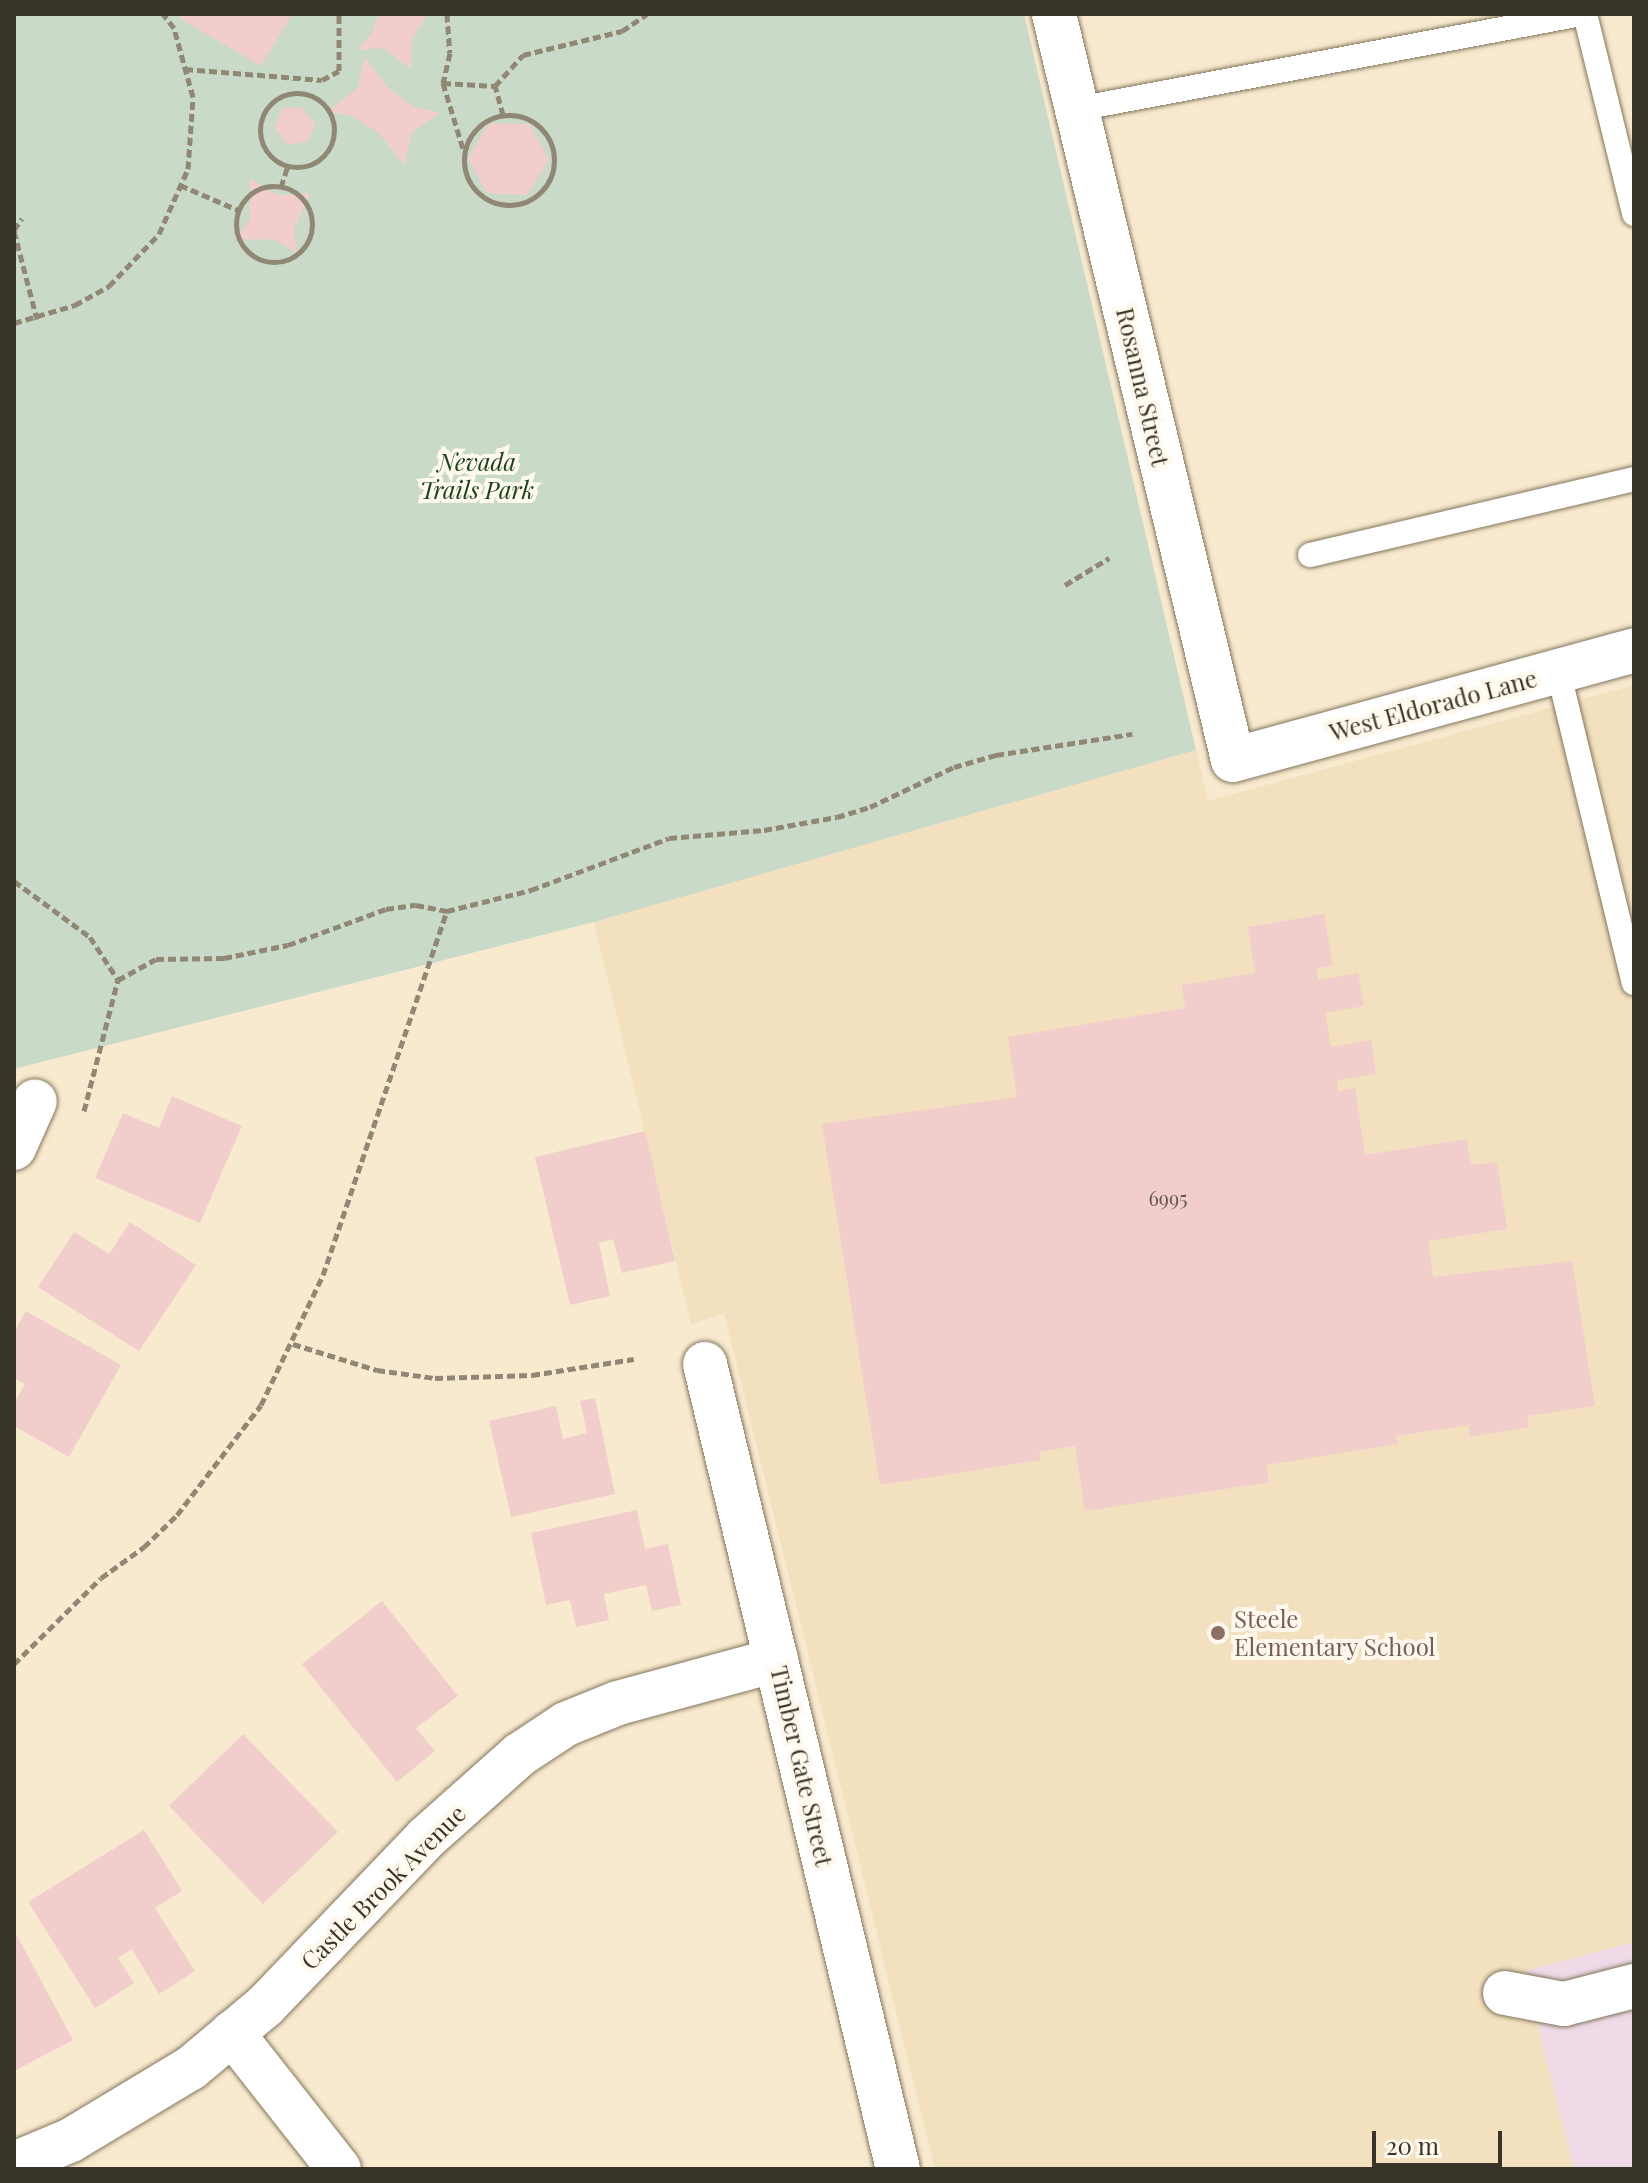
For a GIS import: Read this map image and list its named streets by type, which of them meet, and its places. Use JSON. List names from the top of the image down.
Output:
{
  "streets": {
    "street": [
      "Rosanna Street",
      "West Eldorado Lane",
      "Timber Gate Street",
      "Castle Brook Avenue"
    ]
  },
  "crossings": [
    ["Rosanna Street", "West Eldorado Lane"],
    ["Timber Gate Street", "Castle Brook Avenue"]
  ],
  "parks": ["Nevada Trails Park"],
  "places": ["Steele Elementary School"],
  "house_numbers": ["6995"],
  "scale_bar": "20 m"
}
